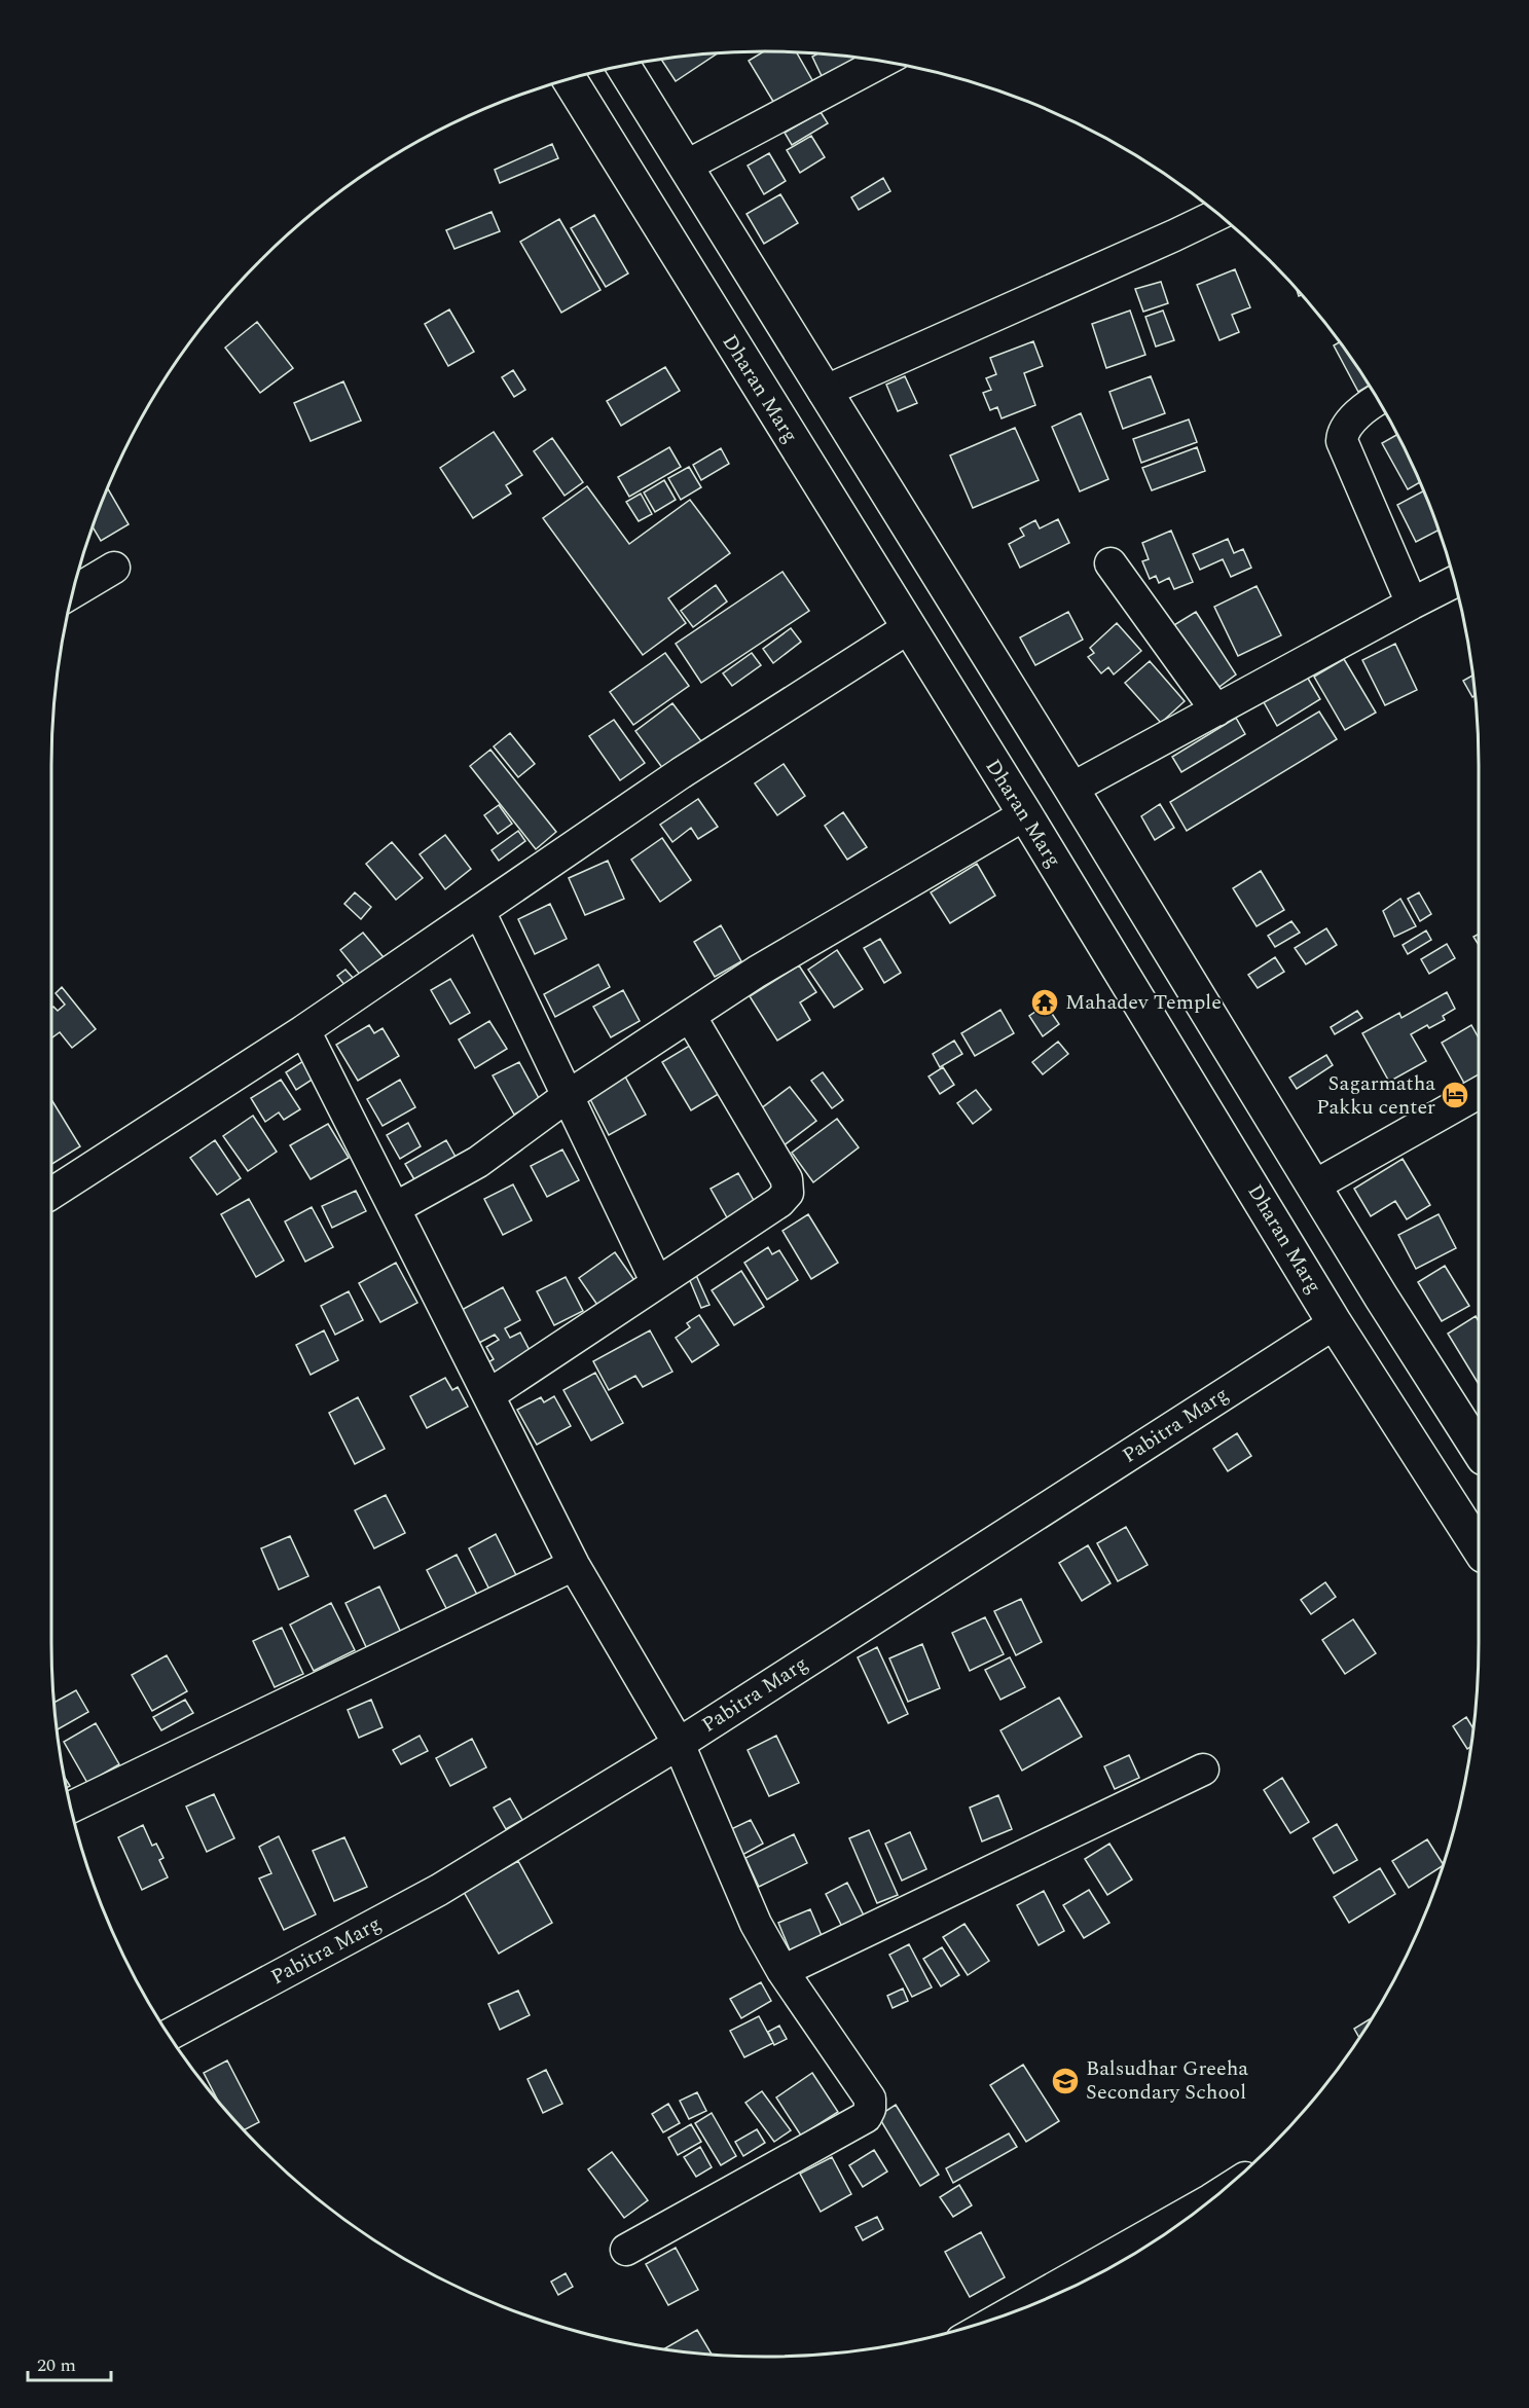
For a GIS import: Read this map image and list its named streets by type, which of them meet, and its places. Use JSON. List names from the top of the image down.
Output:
{
  "streets": {
    "main road": ["Dharan Marg"],
    "street": ["Pabitra Marg"]
  },
  "crossings": [
    ["Dharan Marg", "Pabitra Marg"]
  ],
  "places": {
    "temple": ["Mahadev Temple"],
    "hotel": ["Sagarmatha Pakku center"],
    "school or university": ["Balsudhar Greeha Secondary School"]
  },
  "scale_bar": "20 m"
}
